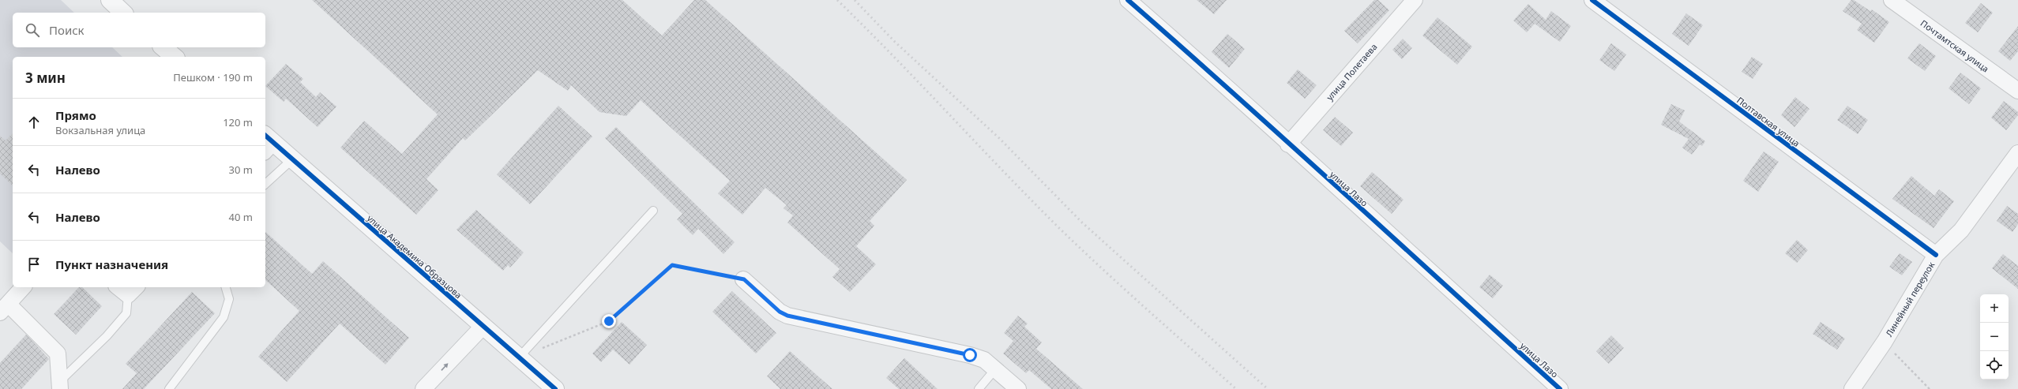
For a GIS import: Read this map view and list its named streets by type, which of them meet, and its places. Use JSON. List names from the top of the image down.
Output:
{
  "streets": {
    "street": [
      "Почтамтская улица",
      "улица Полетаева",
      "Полтавская улица",
      "улица Лазо",
      "улица Академика Образцова",
      "Линейный переулок"
    ]
  },
  "crossings": [
    ["улица Полетаева", "улица Лазо"],
    ["Полтавская улица", "Линейный переулок"]
  ],
  "page": {
    "search": "Поиск",
    "heading": ["3 мин", "Пешком · 190 m"],
    "list": [
      ["Прямо", "Вокзальная улица", "120 m"],
      ["Налево", "30 m"],
      ["Налево", "40 m"],
      "Пункт назначения"
    ],
    "map_buttons": ["+", "−"]
  }
}
